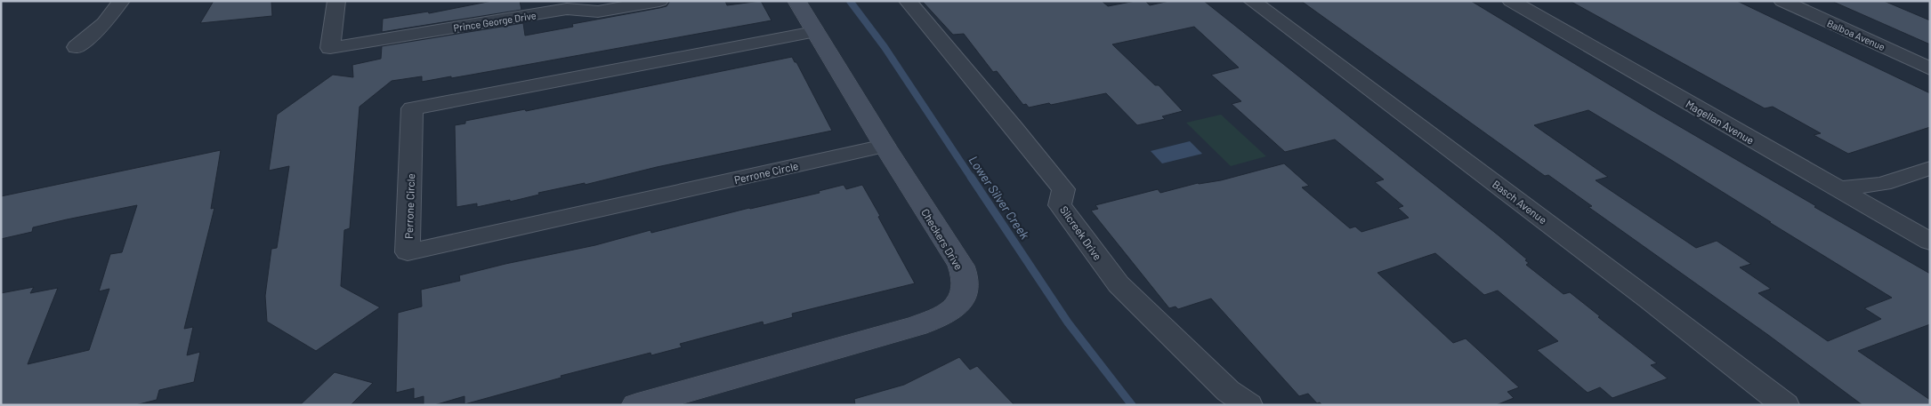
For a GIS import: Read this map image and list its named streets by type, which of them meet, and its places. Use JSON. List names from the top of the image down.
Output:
{
  "streets": {
    "street": [
      "Prince George Drive",
      "Balboa Avenue",
      "Magellan Avenue",
      "Perrone Circle",
      "Basch Avenue",
      "Silcreek Drive",
      "Checkers Drive"
    ]
  },
  "crossings": [
    ["Perrone Circle", "Checkers Drive"]
  ],
  "water": ["Lower Silver Creek"]
}
